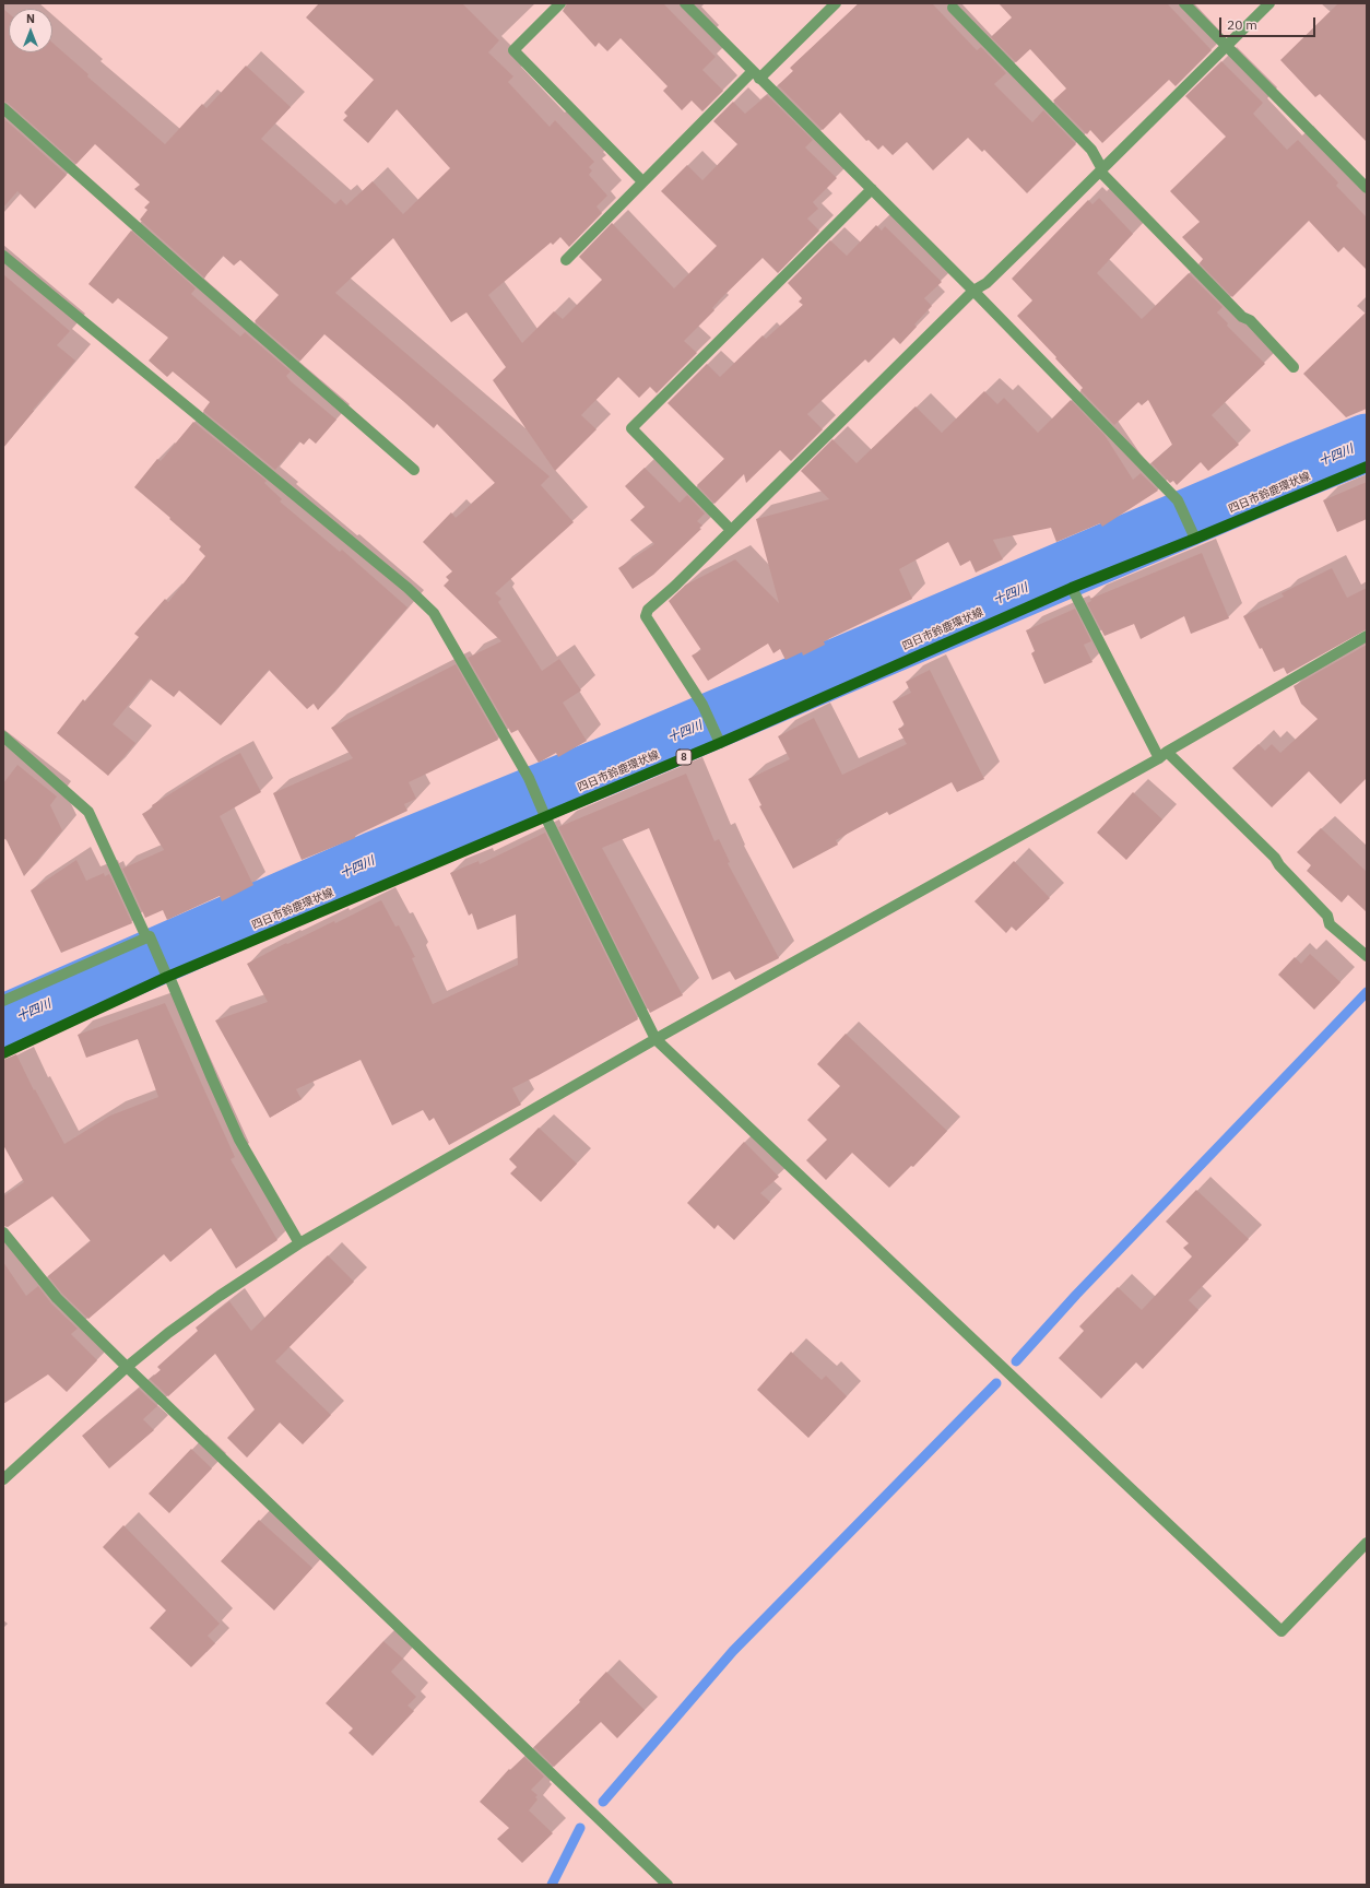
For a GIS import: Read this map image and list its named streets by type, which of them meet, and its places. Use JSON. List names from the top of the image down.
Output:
{
  "streets": {
    "main road": ["四日市鈴鹿環状線", "8"]
  },
  "water": ["十四川"],
  "scale_bar": "20 m",
  "north": "top"
}
